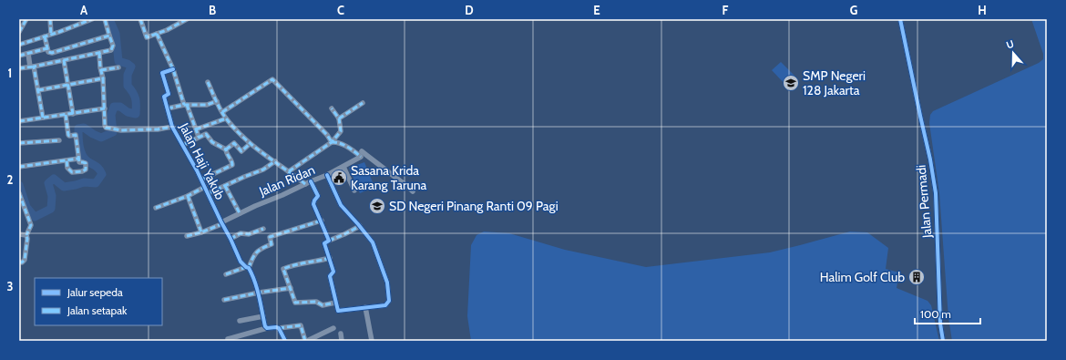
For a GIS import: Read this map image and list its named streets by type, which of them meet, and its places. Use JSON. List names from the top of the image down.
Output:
{
  "streets": {
    "street": ["Jalan Haji Yakub", "Jalan Ridan", "Jalan Permadi"]
  },
  "crossings": [
    ["Jalan Haji Yakub", "Jalan Ridan"]
  ],
  "places": {
    "school or university": ["SMP Negeri 128 Jakarta", "SD Negeri Pinang Ranti 09 Pagi"],
    "public building": ["Sasana Krida Karang Taruna"],
    "building": ["Halim Golf Club"]
  },
  "legend": ["Jalur sepeda", "Jalan setapak"],
  "scale_bar": "100 m",
  "north": "top",
  "grid": {
    "columns": [
      "A",
      "B",
      "C",
      "D",
      "E",
      "F",
      "G",
      "H"
    ],
    "rows": ["1", "2", "3"]
  }
}
